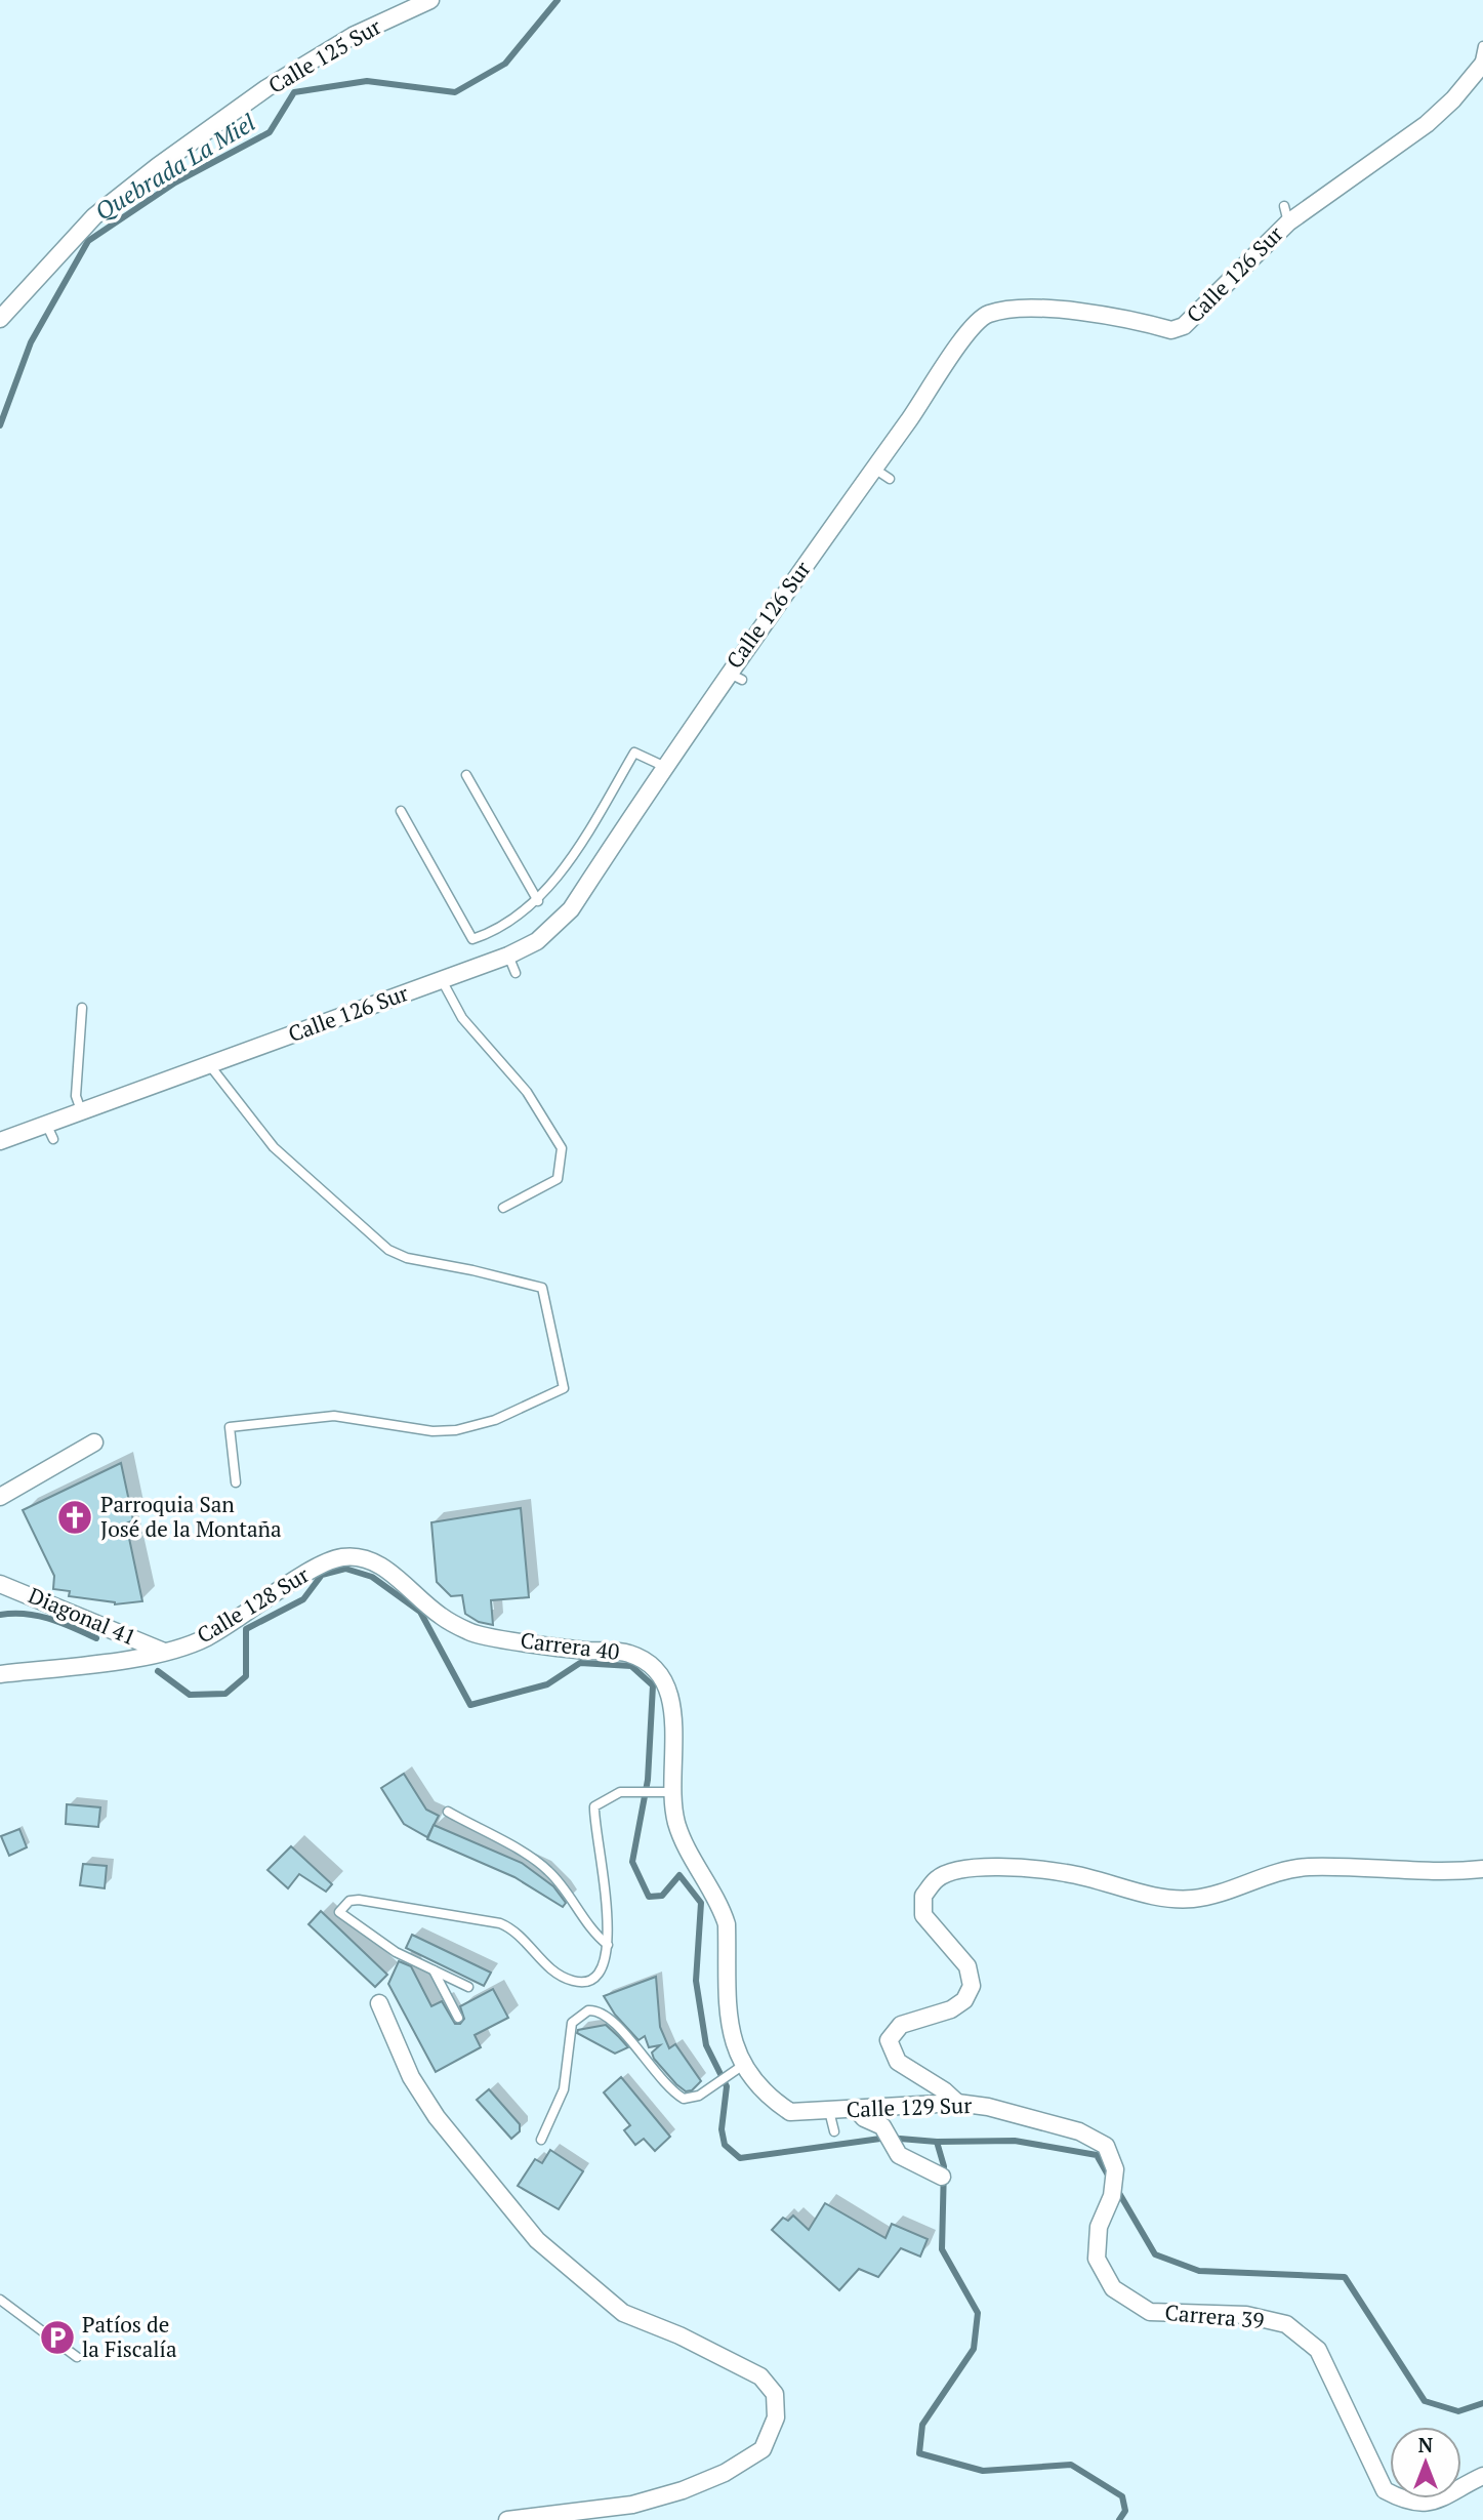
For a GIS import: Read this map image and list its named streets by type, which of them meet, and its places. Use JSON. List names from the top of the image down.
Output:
{
  "streets": {
    "street": [
      "Calle 125 Sur",
      "Calle 126 Sur",
      "Calle 128 Sur",
      "Diagonal 41",
      "Carrera 40",
      "Calle 129 Sur",
      "Carrera 39"
    ]
  },
  "crossings": [
    ["Calle 128 Sur", "Diagonal 41"],
    ["Calle 128 Sur", "Carrera 40"],
    ["Carrera 40", "Calle 129 Sur"],
    ["Calle 129 Sur", "Carrera 39"]
  ],
  "water": ["Quebrada La Miel"],
  "places": {
    "church": ["Parroquia San José de la Montaña"],
    "parking": ["Patíos de la Fiscalía"]
  },
  "north": "top"
}
